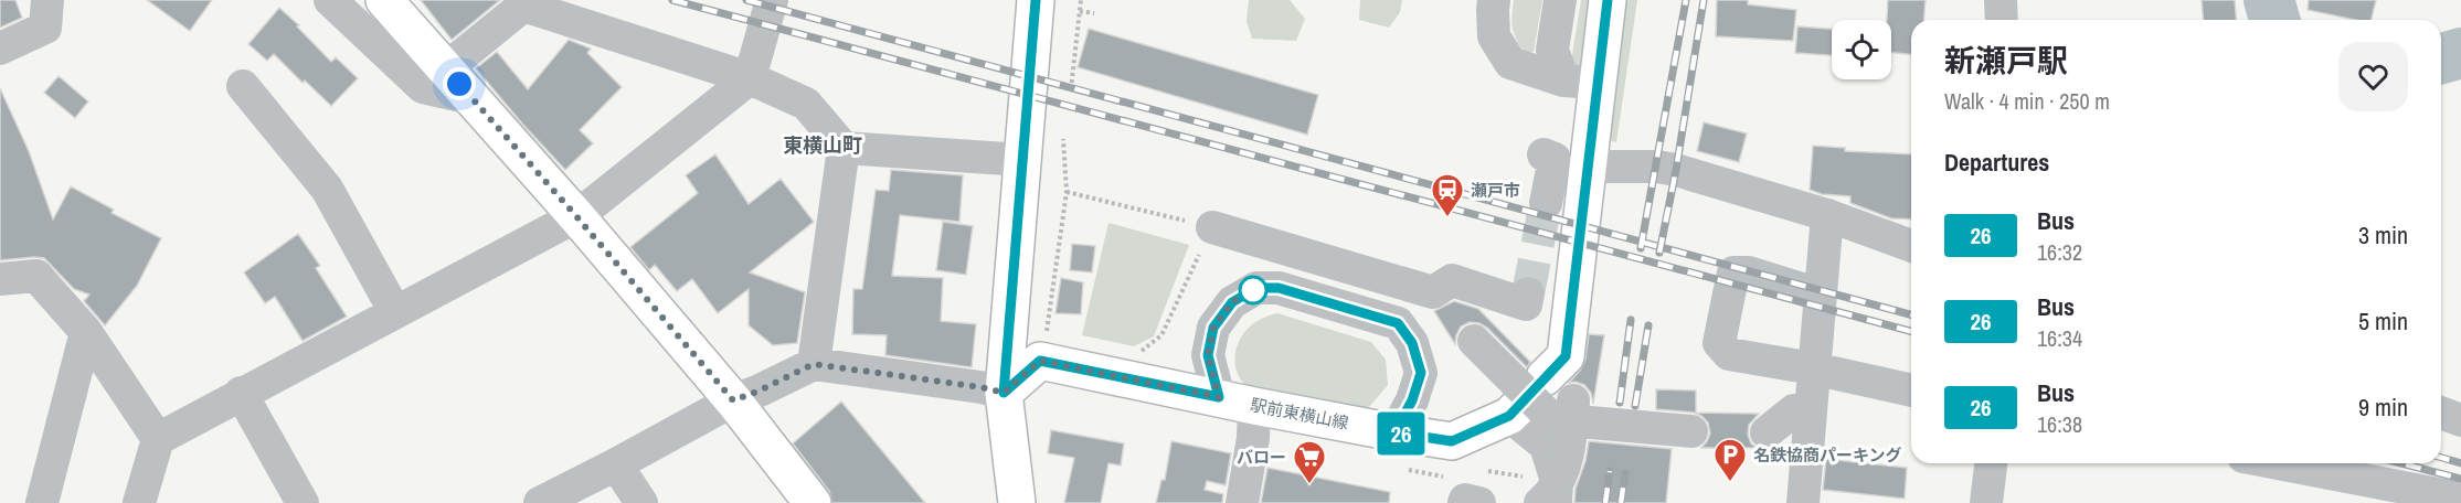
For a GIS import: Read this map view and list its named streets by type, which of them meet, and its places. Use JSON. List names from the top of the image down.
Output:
{
  "streets": {
    "street": ["駅前東横山線"]
  },
  "districts": ["東横山町"],
  "places": {
    "station": ["瀬戸市"],
    "parking": ["名鉄協商パーキング"],
    "supermarket": ["バロー"]
  },
  "lines": ["bus line 26"],
  "page": {
    "on_map": "26",
    "heading": [
      ["新瀬戸駅", "Walk · 4 min · 250 m"],
      "Departures"
    ],
    "list": [
      {
        "mark": "26",
        "name": "Bus",
        "note": "16:32",
        "value": "3 min"
      },
      {
        "mark": "26",
        "name": "Bus",
        "note": "16:34",
        "value": "5 min"
      },
      {
        "mark": "26",
        "name": "Bus",
        "note": "16:38",
        "value": "9 min"
      }
    ]
  }
}
